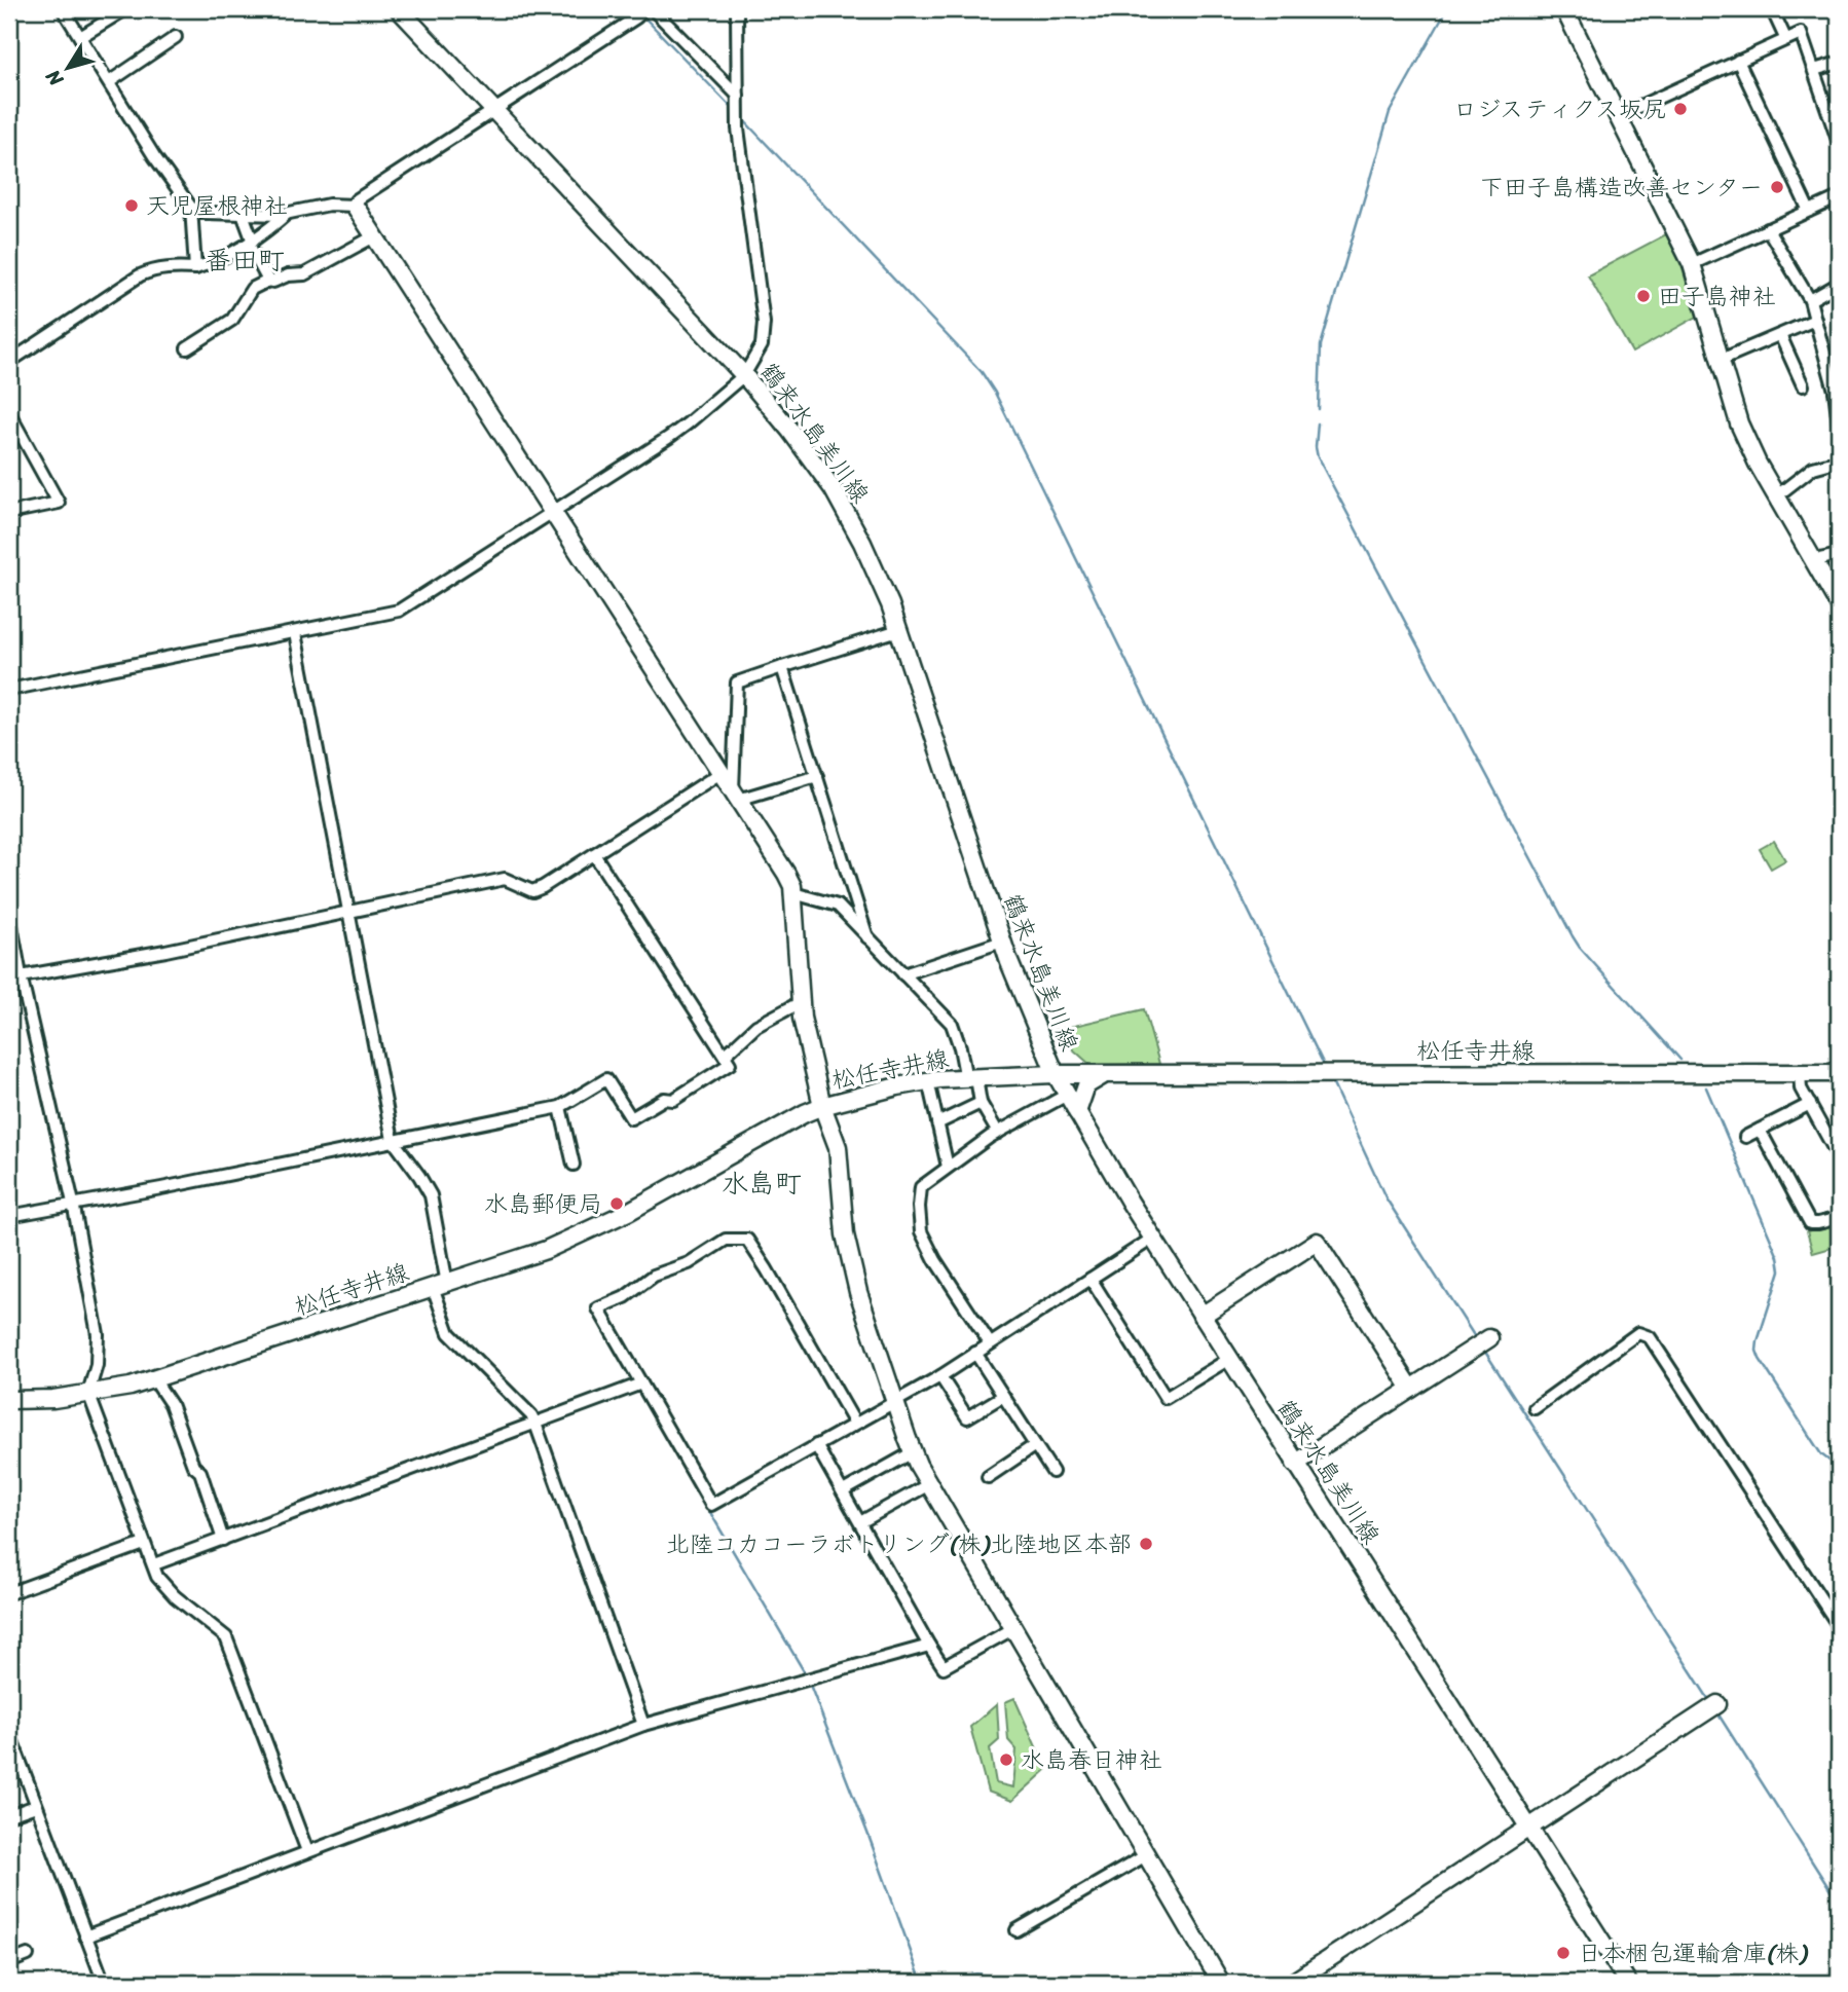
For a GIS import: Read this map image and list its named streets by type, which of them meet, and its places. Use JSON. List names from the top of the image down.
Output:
{
  "streets": {
    "main road": ["鶴来水島美川線", "松任寺井線"]
  },
  "crossings": [
    ["鶴来水島美川線", "松任寺井線"]
  ],
  "districts": ["番田町", "水島町"],
  "places": [
    "ロジスティクス坂尻",
    "下田子島構造改善センター",
    "天児屋根神社",
    "田子島神社",
    "水島郵便局",
    "北陸コカコーラボトリング(株)北陸地区本部",
    "水島春日神社",
    "日本梱包運輸倉庫(株)"
  ],
  "north": "bottom left"
}
